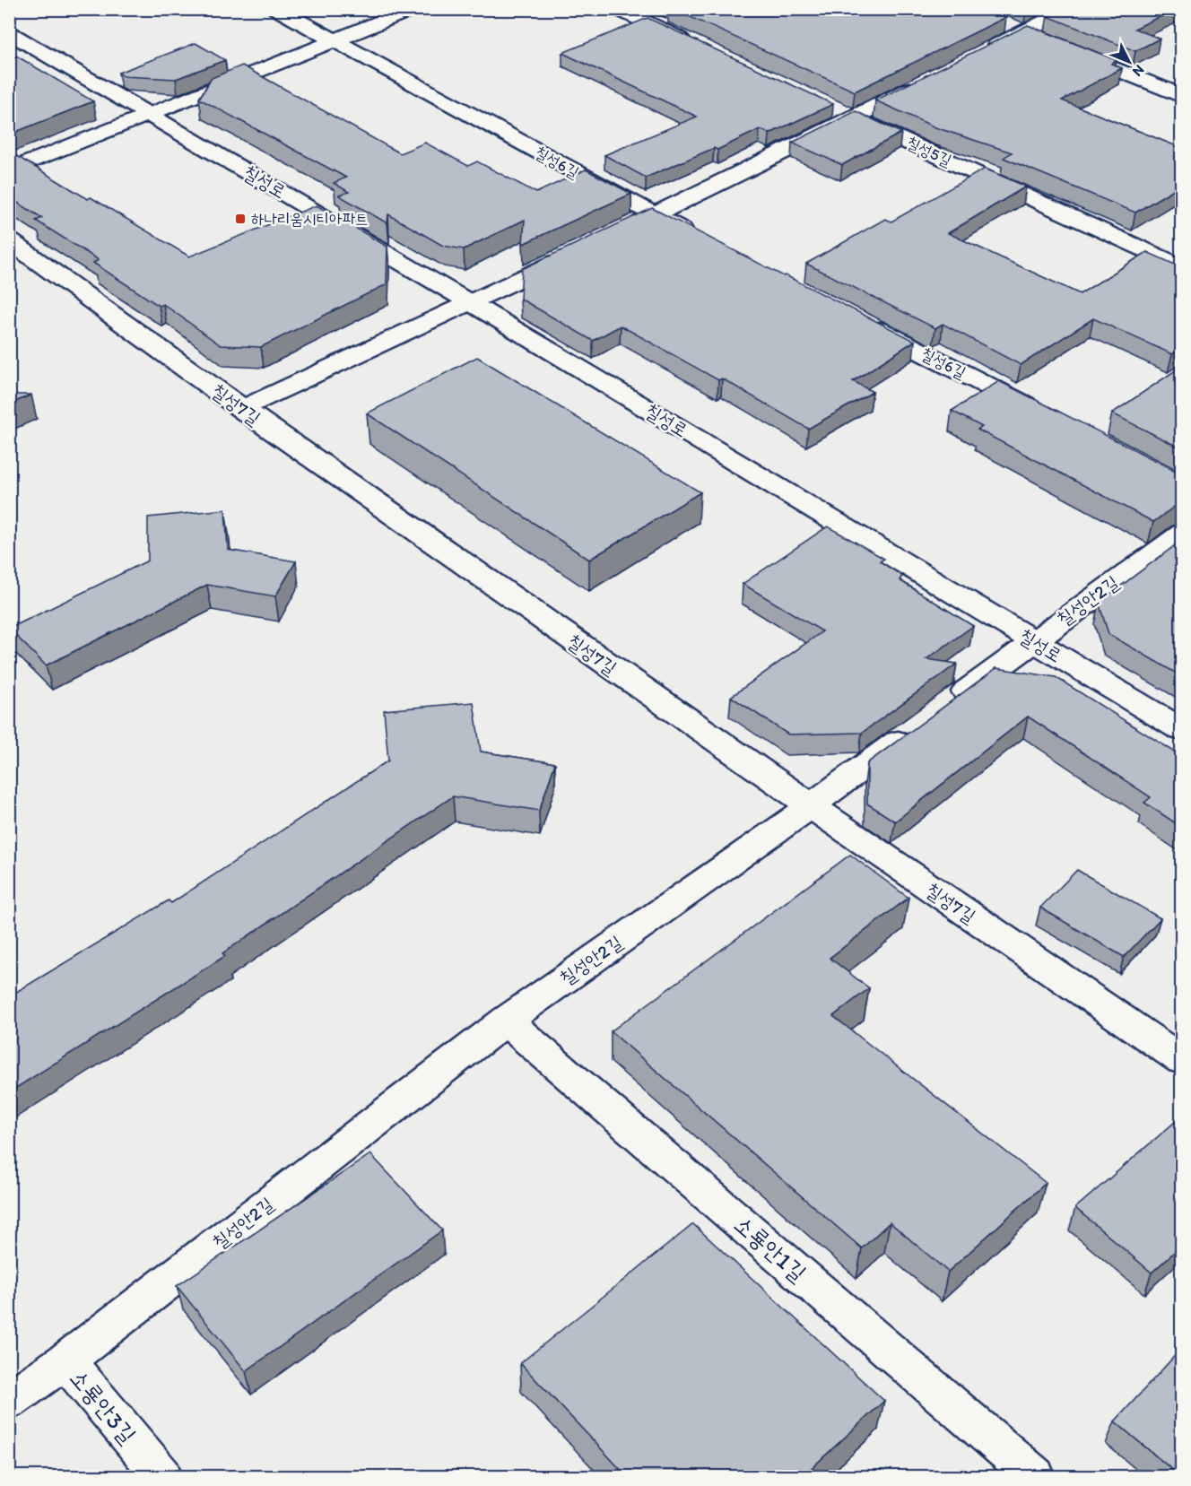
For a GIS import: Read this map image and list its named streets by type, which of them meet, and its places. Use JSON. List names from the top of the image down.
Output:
{
  "streets": {
    "street": [
      "칠성5길",
      "칠성6길",
      "칠성로",
      "칠성7길",
      "칠성안2길",
      "소룡안1길",
      "소룡안3길"
    ]
  },
  "crossings": [
    ["칠성로", "칠성안2길"],
    ["칠성7길", "칠성안2길"],
    ["칠성안2길", "소룡안1길"],
    ["칠성안2길", "소룡안3길"]
  ],
  "places": {
    "transit": ["하나리움시티아파트"]
  },
  "north": "bottom right"
}
